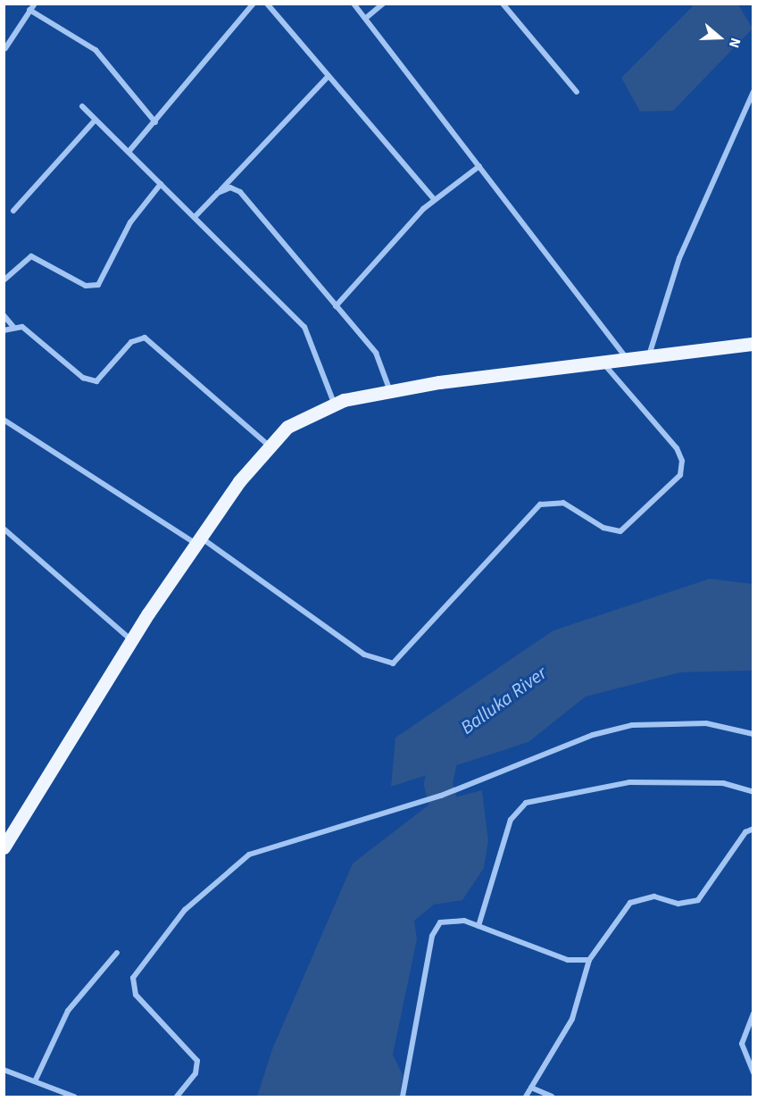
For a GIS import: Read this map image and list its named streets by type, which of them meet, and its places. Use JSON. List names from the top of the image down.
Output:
{
  "water": ["Balluka River"],
  "north": "right"
}
